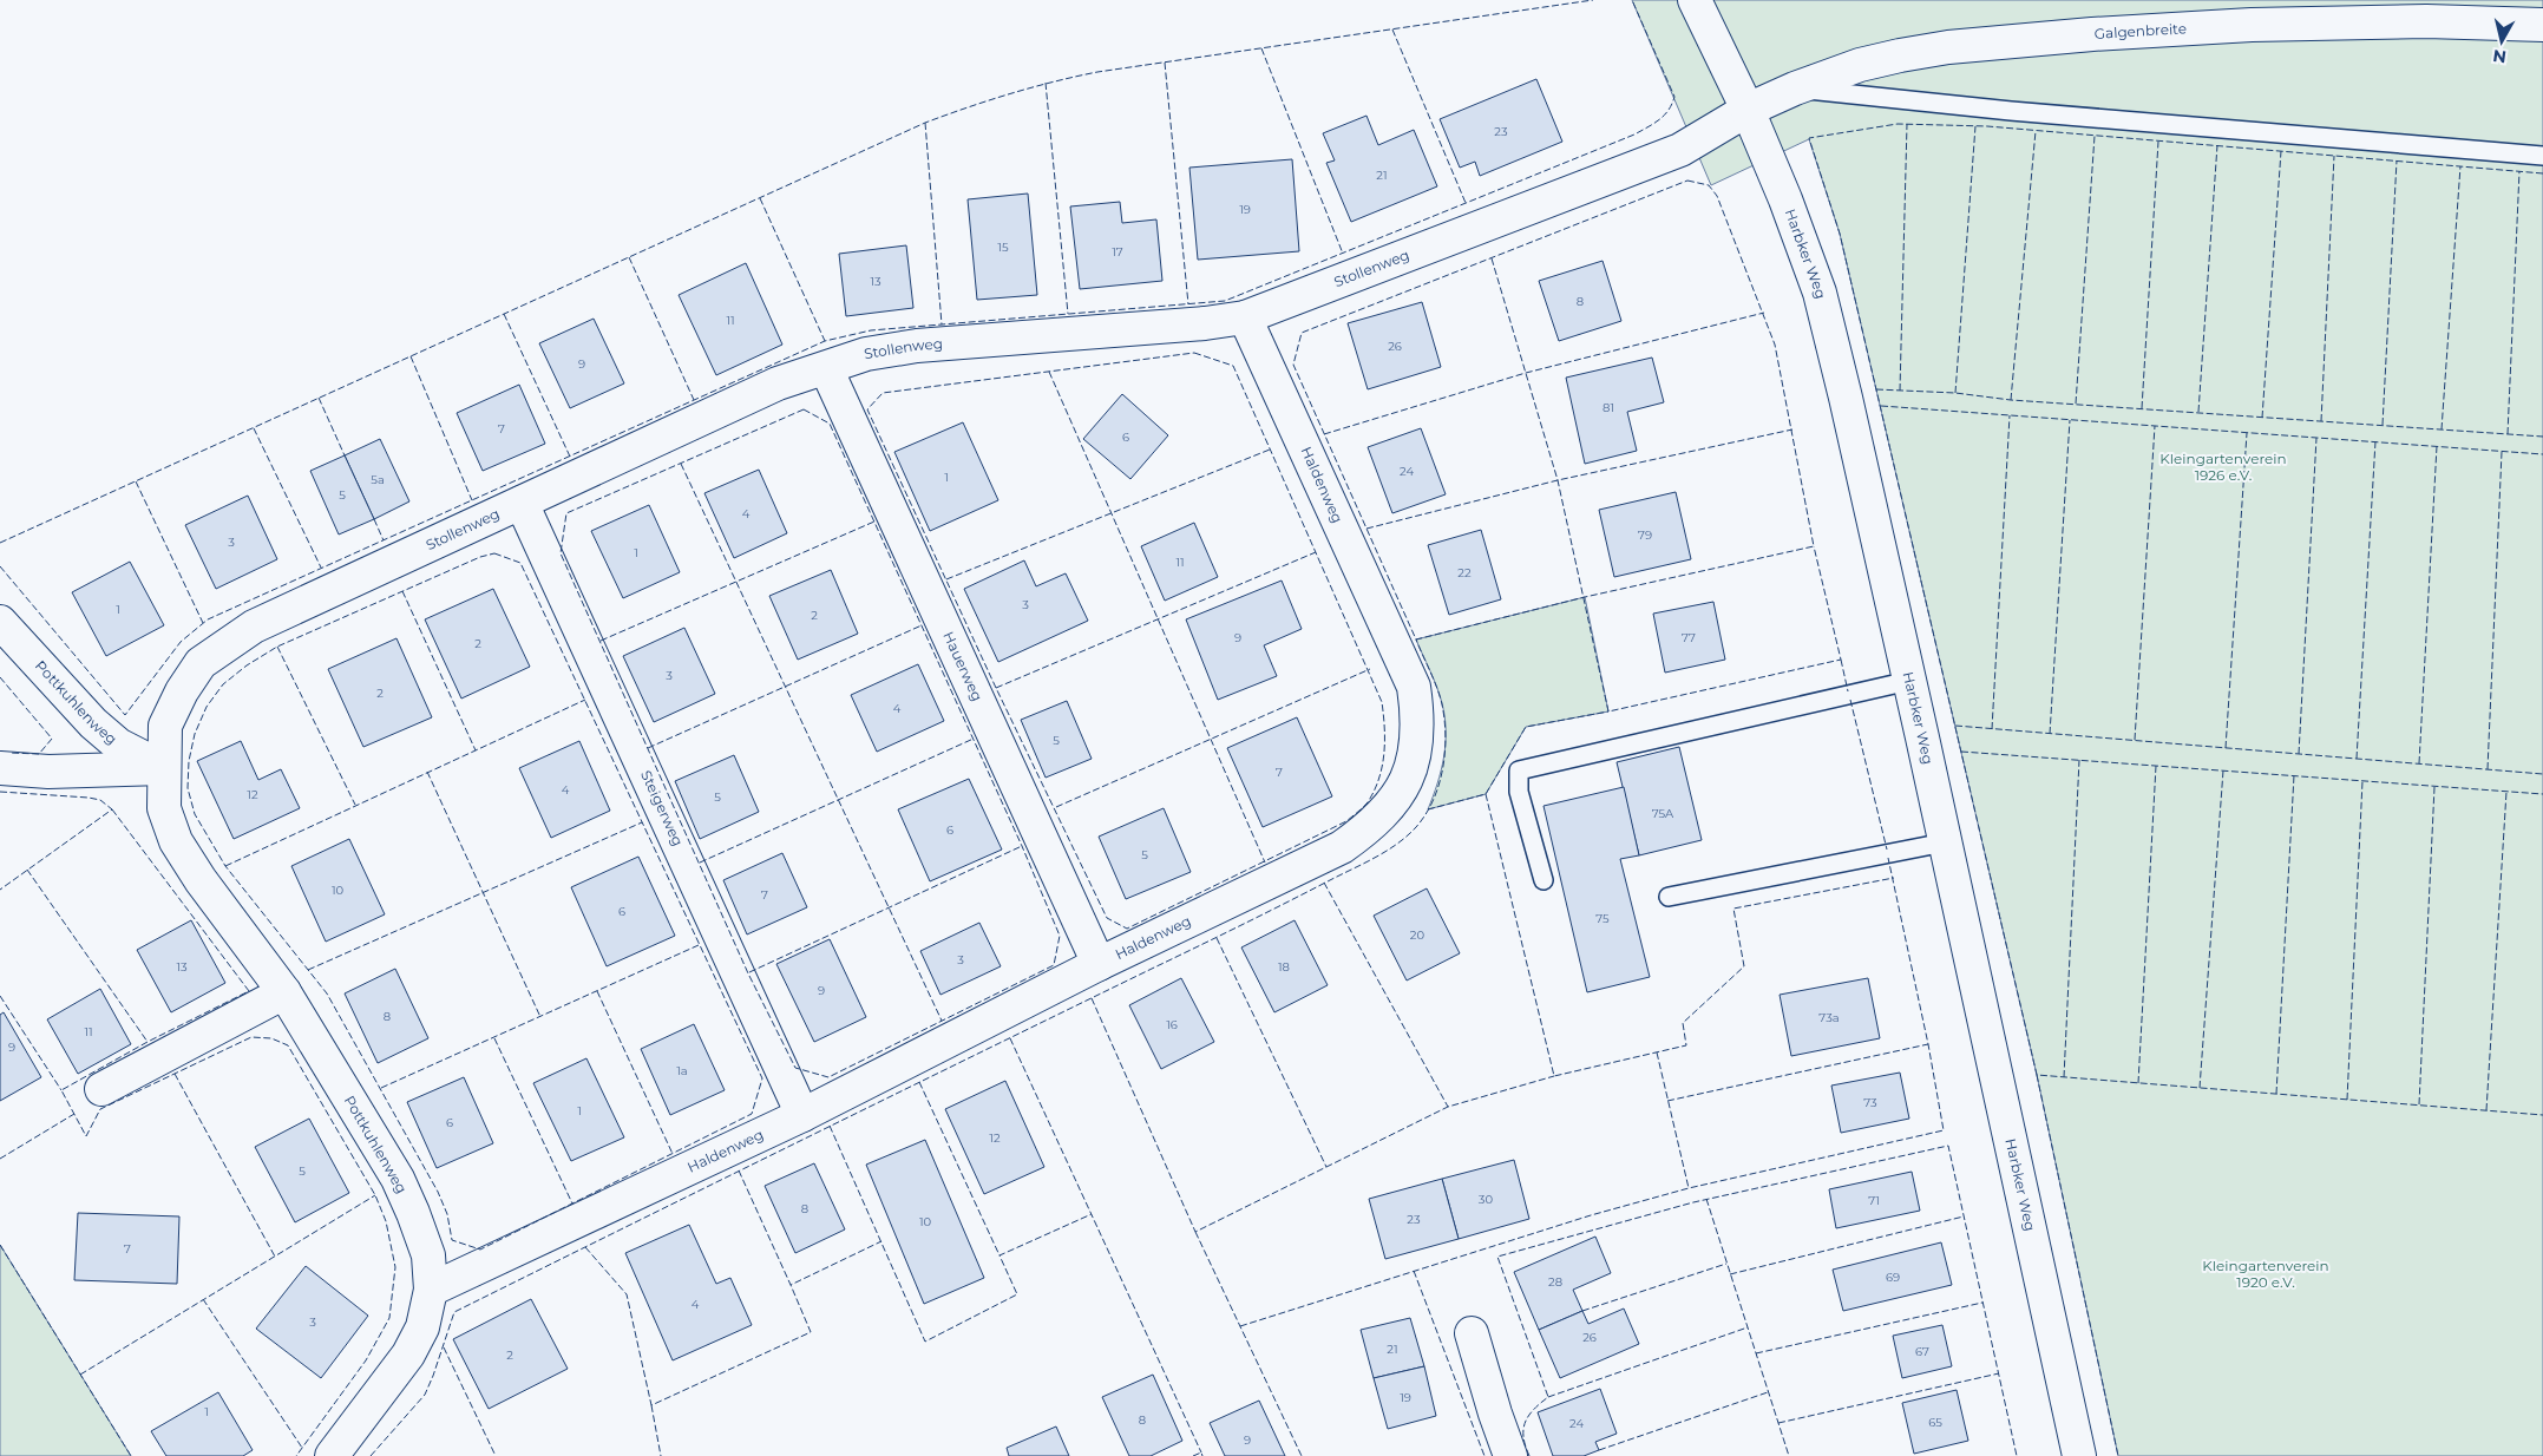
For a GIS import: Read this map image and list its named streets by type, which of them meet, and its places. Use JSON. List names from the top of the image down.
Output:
{
  "streets": {
    "street": [
      "Galgenbreite",
      "Harbker Weg",
      "Stollenweg",
      "Haldenweg",
      "Hauerweg",
      "Pottkuhlenweg",
      "Steigerweg"
    ]
  },
  "crossings": [
    ["Galgenbreite", "Harbker Weg"],
    ["Galgenbreite", "Stollenweg"],
    ["Harbker Weg", "Stollenweg"],
    ["Stollenweg", "Haldenweg"],
    ["Stollenweg", "Hauerweg"],
    ["Stollenweg", "Pottkuhlenweg"],
    ["Stollenweg", "Steigerweg"],
    ["Haldenweg", "Hauerweg"],
    ["Haldenweg", "Pottkuhlenweg"],
    ["Haldenweg", "Steigerweg"]
  ],
  "parks": ["Kleingartenverein 1926 e.V.", "Kleingartenverein 1920 e.V."],
  "house_numbers": [
    "23",
    "21",
    "19",
    "15",
    "17",
    "13",
    "8",
    "11",
    "26",
    "9",
    "81",
    "7",
    "6",
    "24",
    "1",
    "5a",
    "5",
    "4",
    "79",
    "3",
    "1",
    "11",
    "22",
    "3",
    "1",
    "2",
    "9",
    "77",
    "2",
    "3",
    "2",
    "4",
    "5",
    "7",
    "4",
    "12",
    "5",
    "75A",
    "6",
    "5",
    "10",
    "7",
    "6",
    "75",
    "20",
    "3",
    "13",
    "18",
    "9",
    "8",
    "73a",
    "16",
    "11",
    "9",
    "1a",
    "73",
    "1",
    "6",
    "12",
    "5",
    "30",
    "71",
    "8",
    "23",
    "10",
    "7",
    "69",
    "28",
    "4",
    "3",
    "26",
    "21",
    "67",
    "2",
    "19",
    "1",
    "8",
    "65",
    "24",
    "9"
  ],
  "north": "bottom"
}
